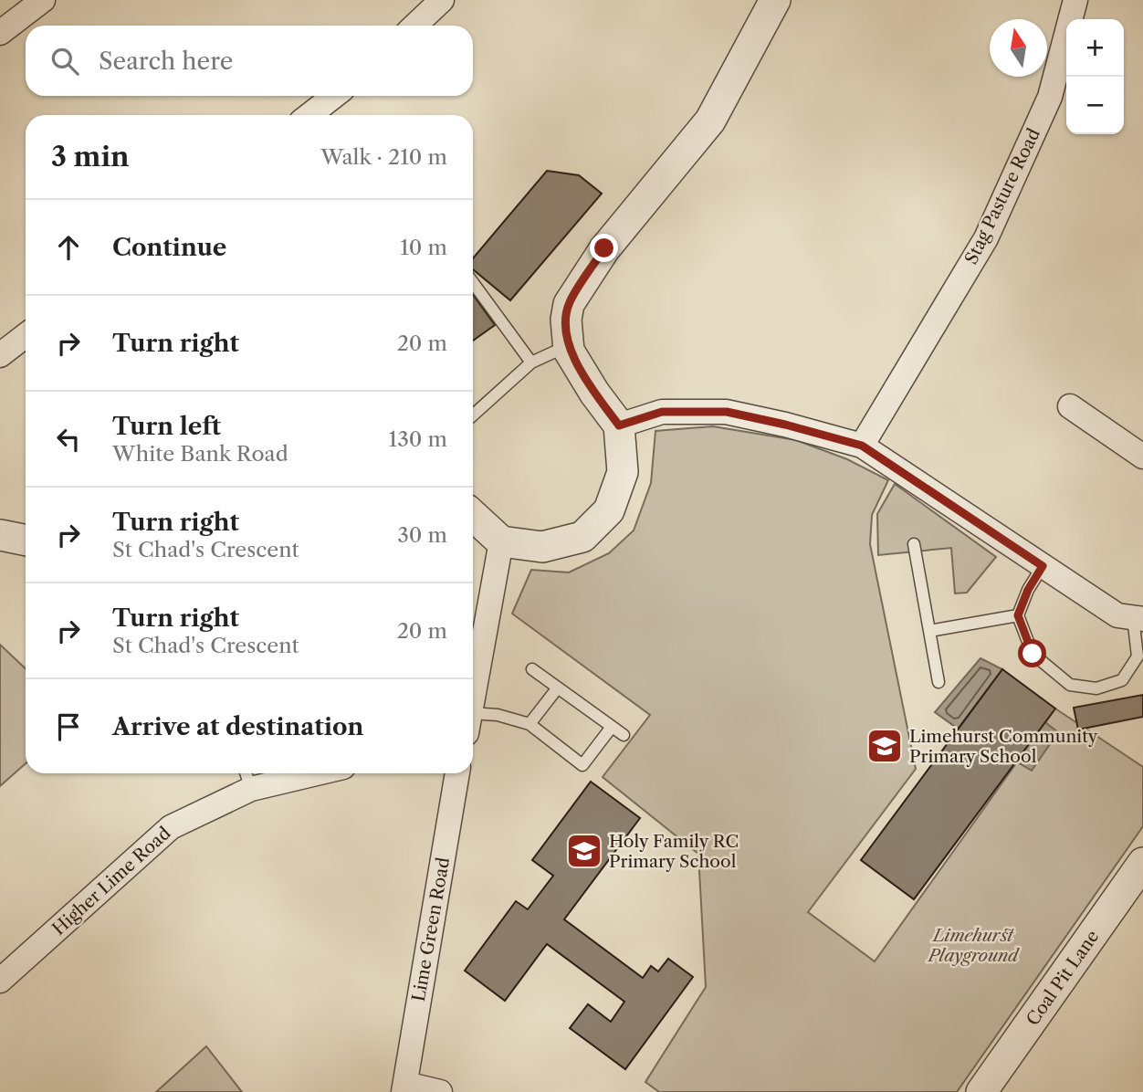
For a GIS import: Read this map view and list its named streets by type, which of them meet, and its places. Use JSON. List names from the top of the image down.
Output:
{
  "streets": {
    "street": [
      "Stag Pasture Road",
      "Higher Lime Road",
      "Lime Green Road",
      "Coal Pit Lane"
    ]
  },
  "parks": ["Limehurst Playground"],
  "places": {
    "school or university": ["Limehurst Community Primary School", "Holy Family RC Primary School"]
  },
  "north": "top",
  "page": {
    "map_buttons": ["+", "−"],
    "search": "Search here",
    "heading": ["3 min", "Walk · 210 m"],
    "list": [
      ["Continue", "10 m"],
      ["Turn right", "20 m"],
      ["Turn left", "White Bank Road", "130 m"],
      ["Turn right", "St Chad's Crescent", "30 m"],
      ["Turn right", "St Chad's Crescent", "20 m"],
      "Arrive at destination"
    ]
  }
}
